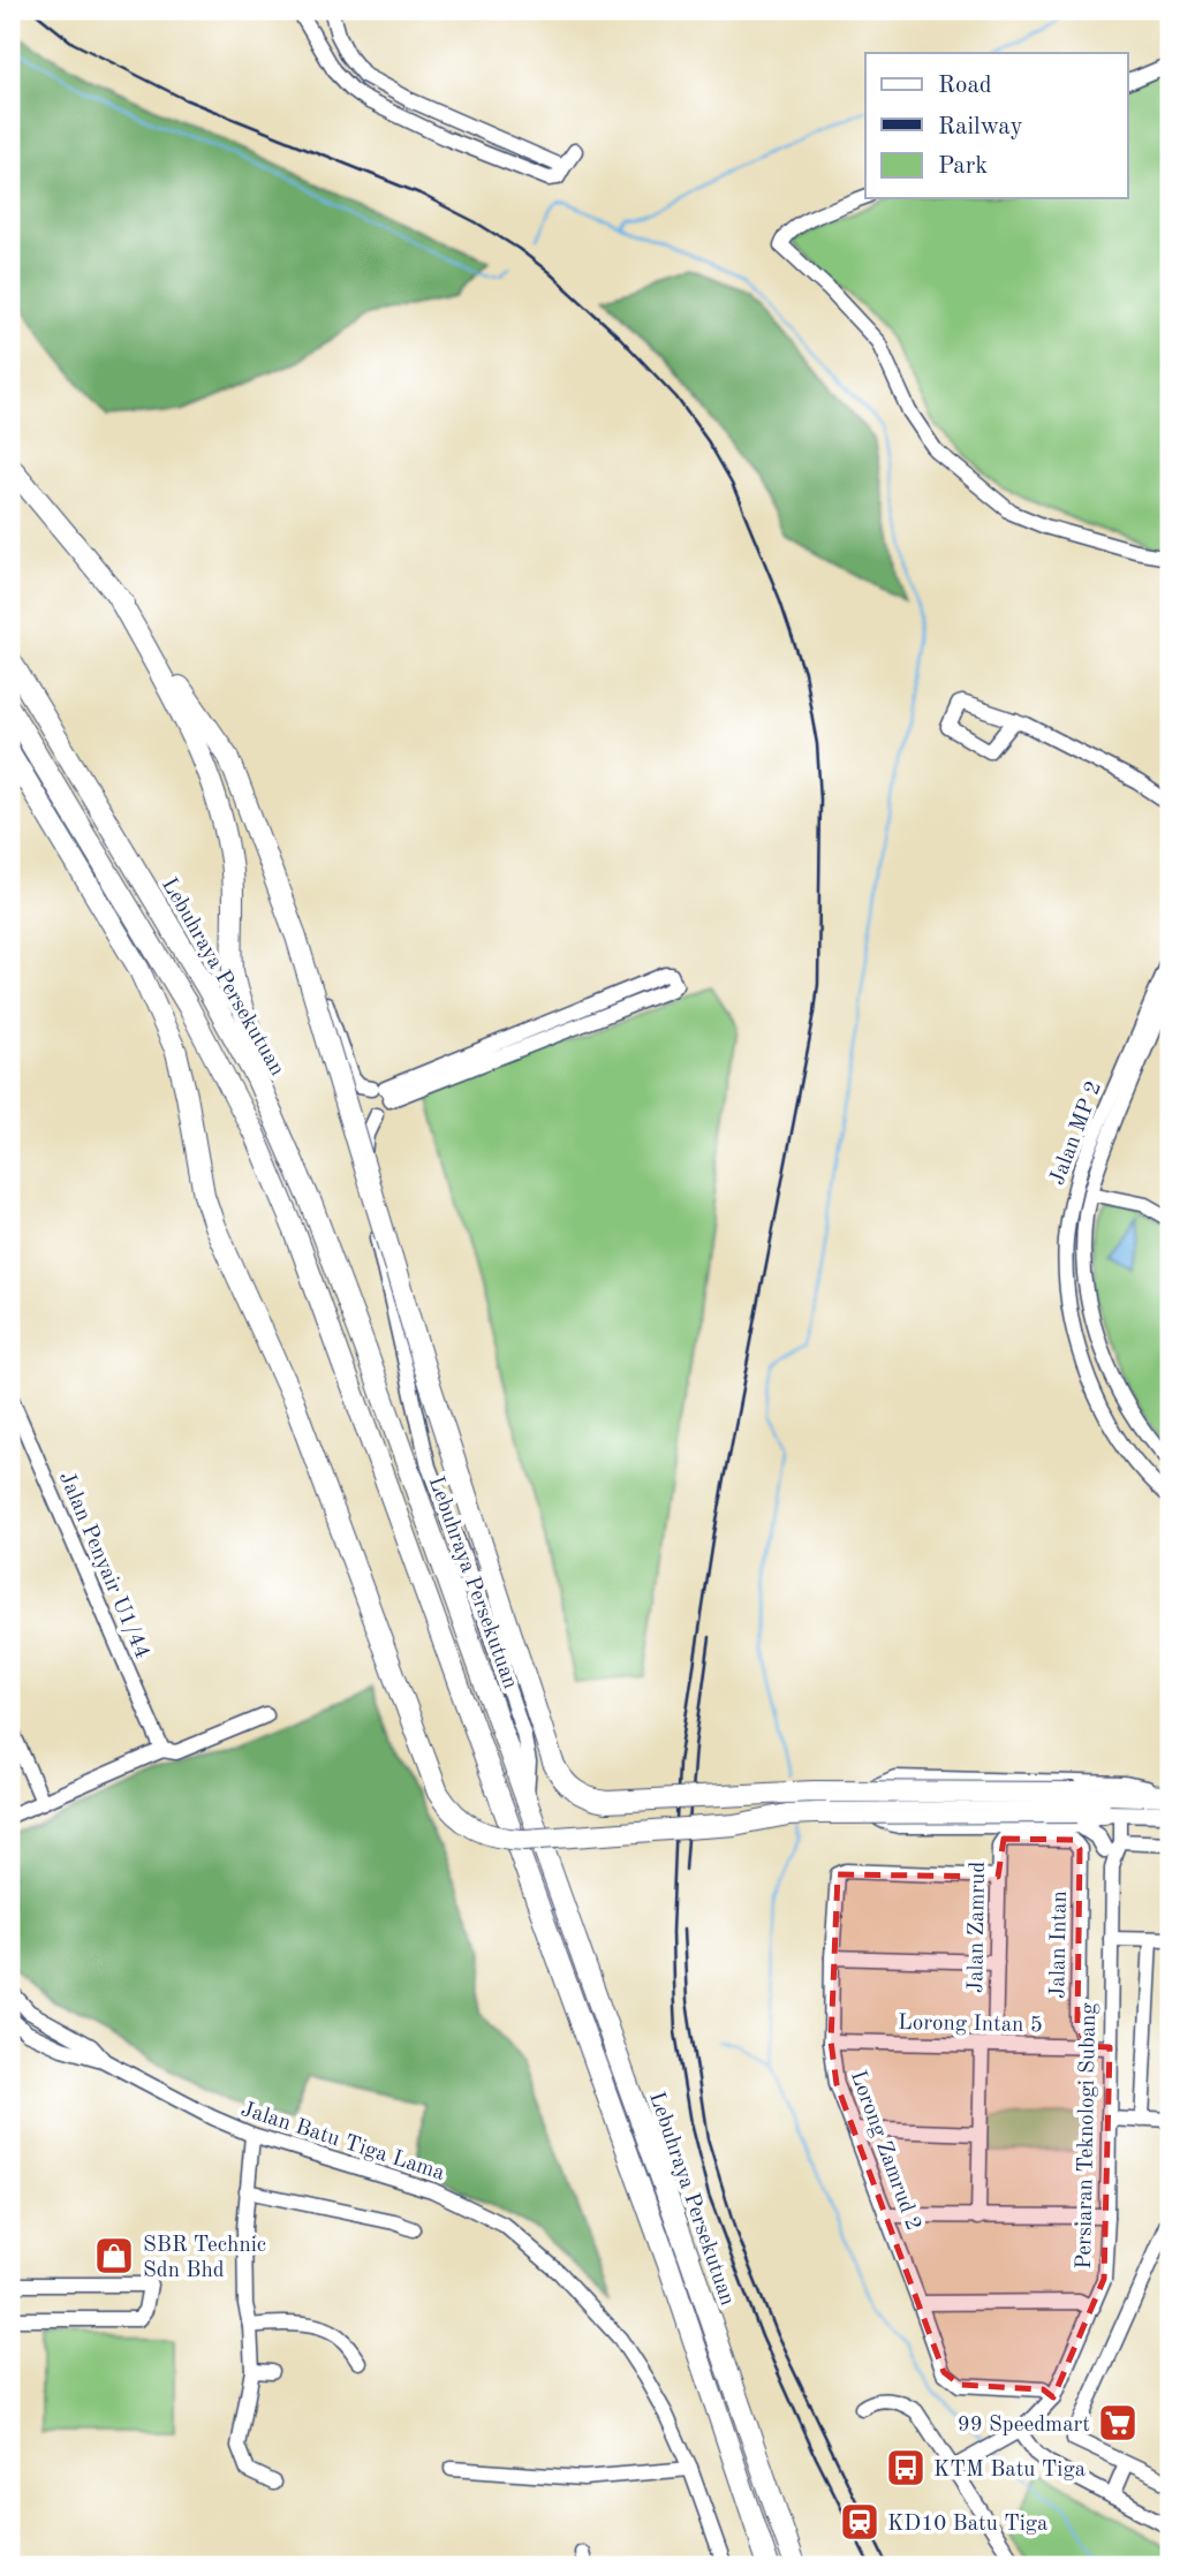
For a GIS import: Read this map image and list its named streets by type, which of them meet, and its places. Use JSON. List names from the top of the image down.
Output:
{
  "streets": {
    "highway": ["Lebuhraya Persekutuan"],
    "street": [
      "Jalan MP 2",
      "Jalan Penyair U1/44",
      "Jalan Zamrud",
      "Jalan Intan",
      "Lorong Intan 5",
      "Persiaran Teknologi Subang",
      "Jalan Batu Tiga Lama",
      "Lorong Zamrud 2"
    ]
  },
  "crossings": [
    ["Jalan Zamrud", "Jalan Intan"],
    ["Jalan Zamrud", "Lorong Intan 5"],
    ["Jalan Zamrud", "Lorong Zamrud 2"],
    ["Jalan Intan", "Lorong Intan 5"],
    ["Lorong Intan 5", "Persiaran Teknologi Subang"],
    ["Lorong Intan 5", "Lorong Zamrud 2"],
    ["Persiaran Teknologi Subang", "Lorong Zamrud 2"]
  ],
  "places": {
    "shop": ["SBR Technic Sdn Bhd"],
    "supermarket": ["99 Speedmart"],
    "bus stop": ["KTM Batu Tiga"],
    "station": ["KD10 Batu Tiga"]
  },
  "legend": ["Road", "Railway", "Park"]
}
